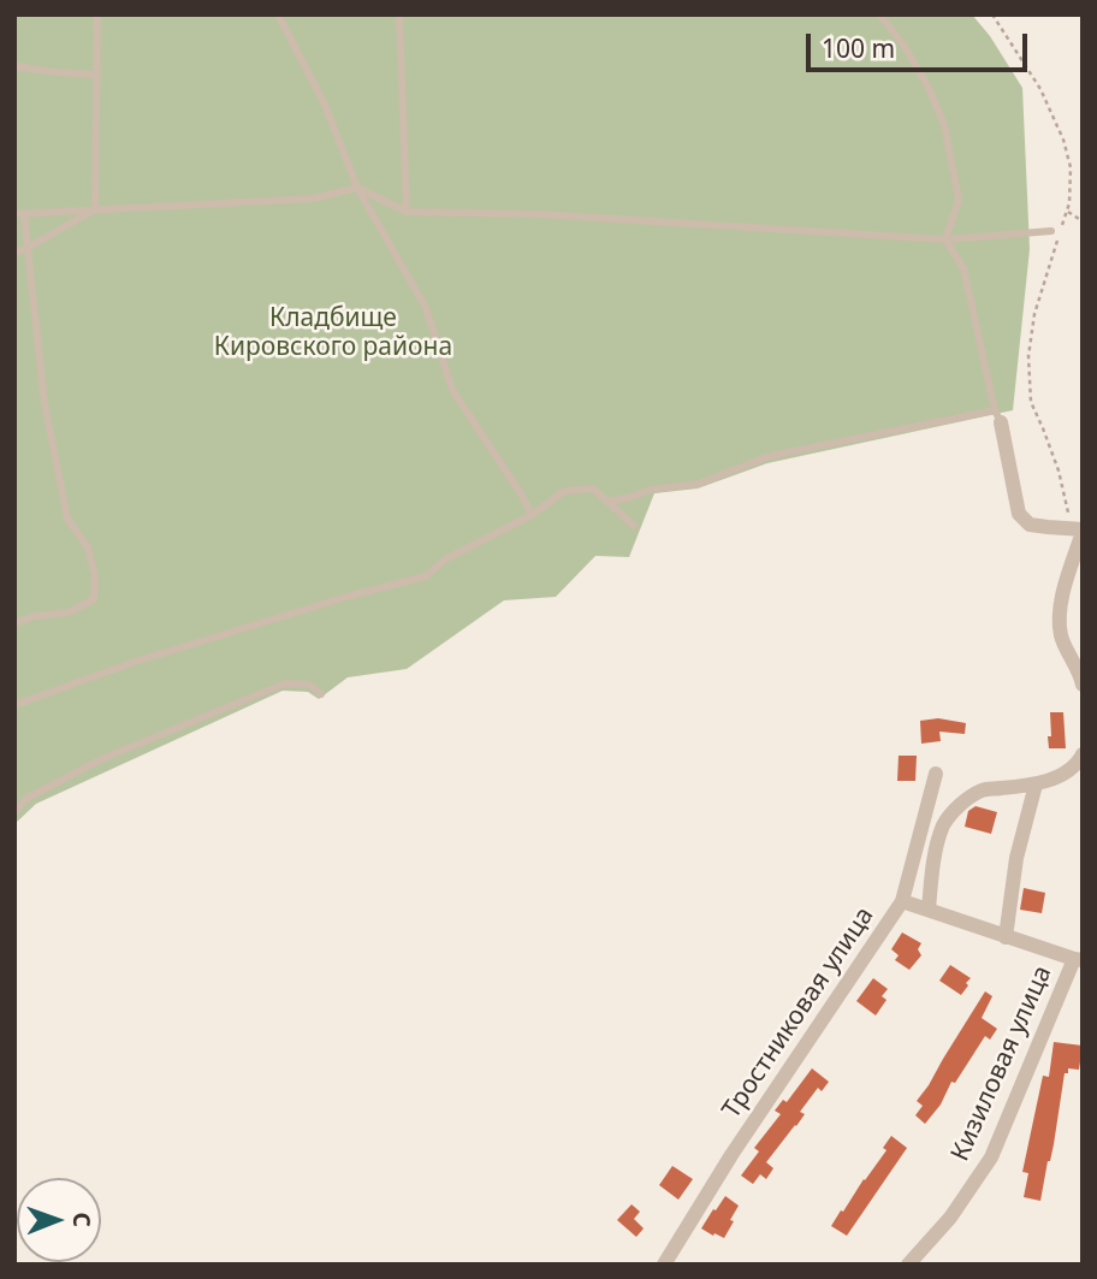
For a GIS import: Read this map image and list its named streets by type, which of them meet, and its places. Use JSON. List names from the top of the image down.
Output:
{
  "streets": {
    "street": ["Тростниковая улица", "Кизиловая улица"]
  },
  "parks": ["Кладбище Кировского района"],
  "scale_bar": "100 m",
  "north": "right"
}
